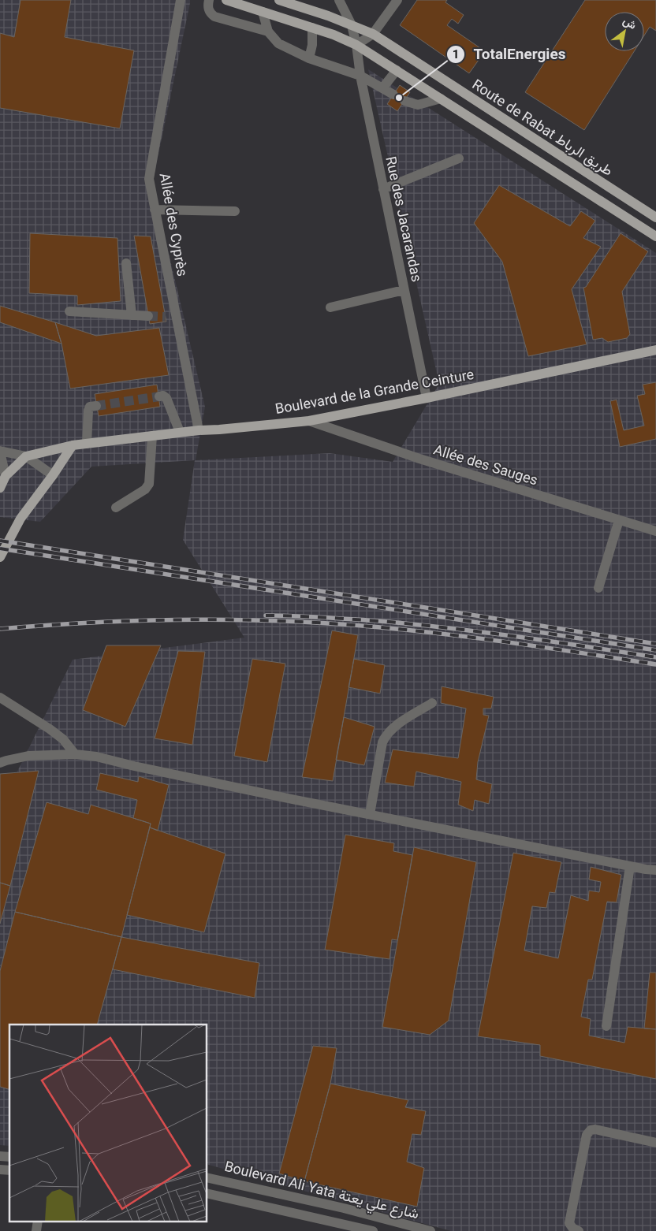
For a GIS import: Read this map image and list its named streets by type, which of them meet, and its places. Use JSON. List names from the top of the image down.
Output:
{
  "streets": {
    "main road": ["Route de Rabat طريق الرباط", "Boulevard de la Grande Ceinture"],
    "street": [
      "Rue des Jacarandas",
      "Allée des Cyprès",
      "Allée des Sauges",
      "Boulevard Ali Yata شارع علي يعتة"
    ]
  },
  "crossings": [
    ["Route de Rabat طريق الرباط", "Rue des Jacarandas"],
    ["Rue des Jacarandas", "Boulevard de la Grande Ceinture"],
    ["Allée des Cyprès", "Boulevard de la Grande Ceinture"],
    ["Boulevard de la Grande Ceinture", "Allée des Sauges"]
  ],
  "places": ["TotalEnergies"],
  "north": "top right"
}
